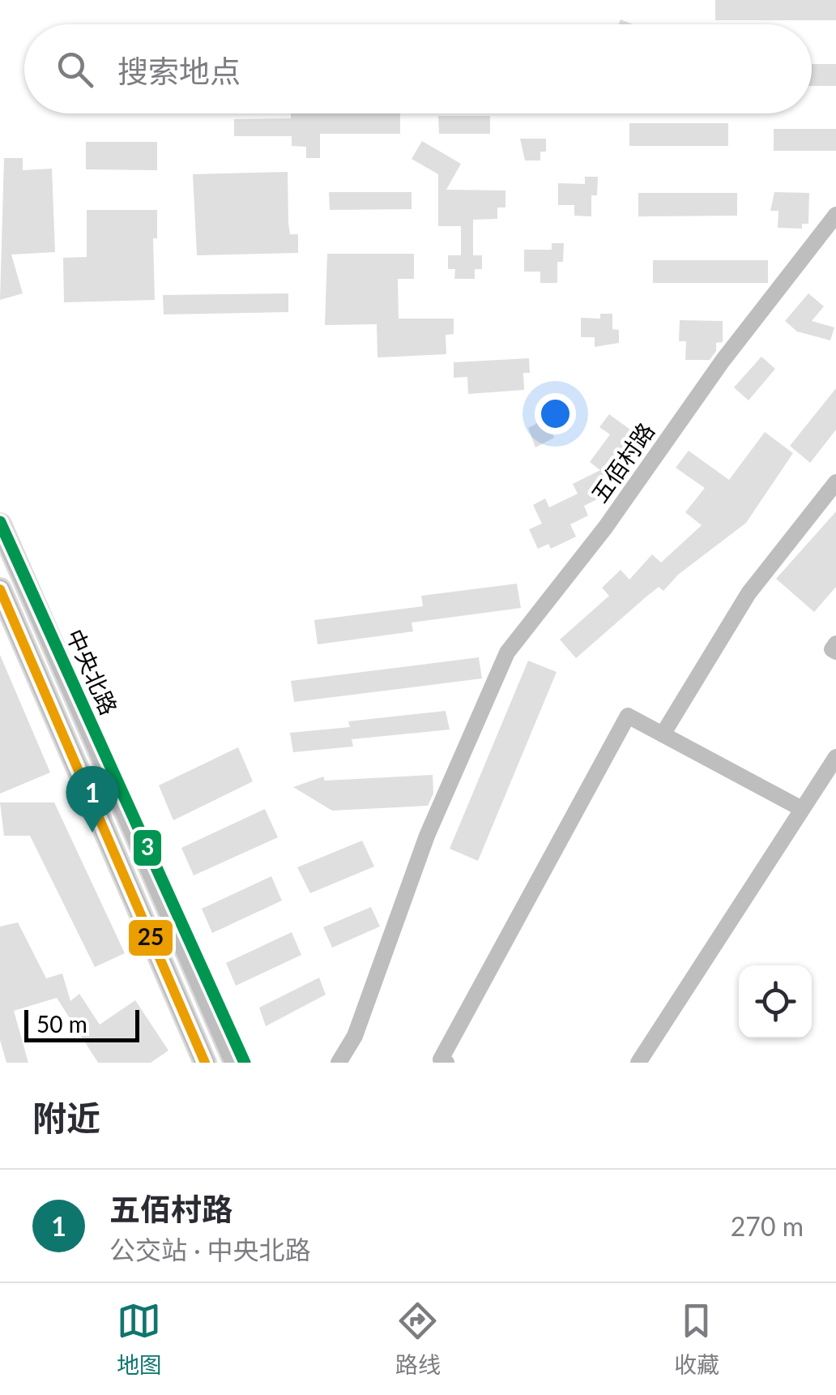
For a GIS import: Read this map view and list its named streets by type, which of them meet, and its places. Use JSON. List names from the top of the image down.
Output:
{
  "streets": {
    "main road": ["中央北路"],
    "street": ["五佰村路"]
  },
  "lines": ["transit line 3", "transit line 25"],
  "scale_bar": "50 m",
  "page": {
    "search": "搜索地点",
    "pins": "1",
    "scale": "50 m",
    "heading": "附近",
    "list": [
      {
        "mark": "1",
        "name": "五佰村路",
        "note": "公交站 · 中央北路",
        "value": "270 m"
      }
    ],
    "nav": ["地图", "路线", "收藏"]
  }
}
